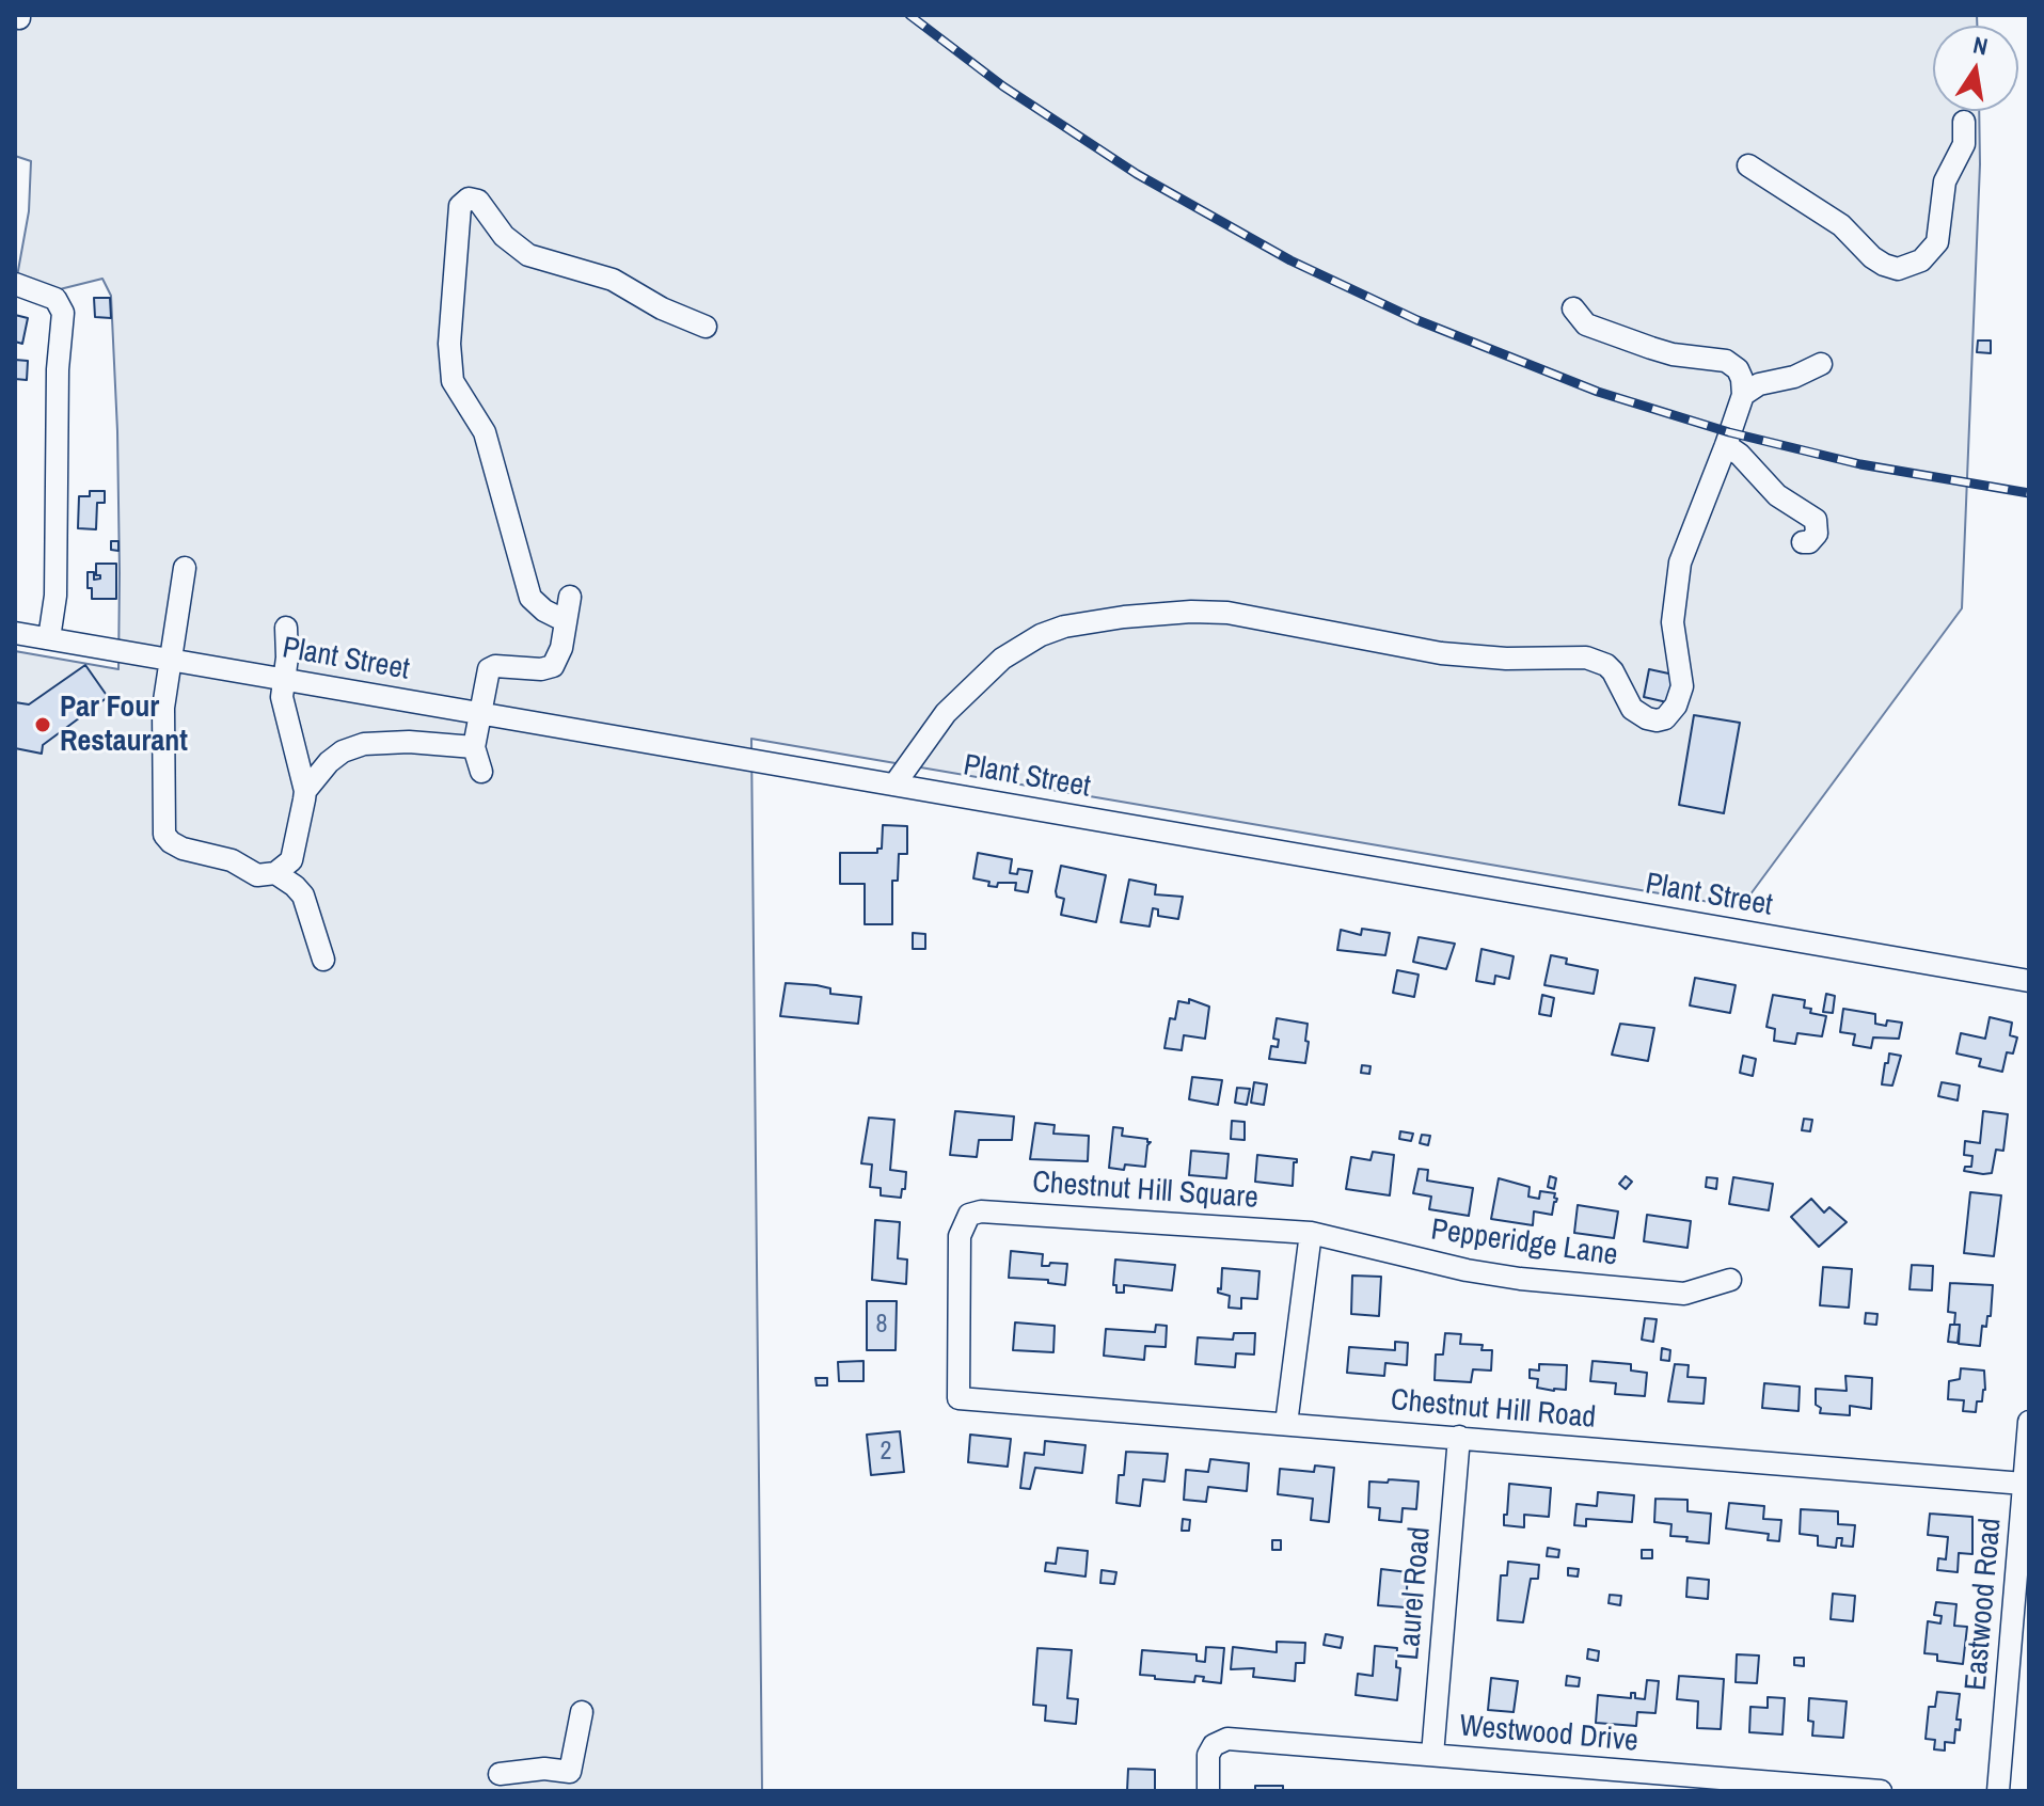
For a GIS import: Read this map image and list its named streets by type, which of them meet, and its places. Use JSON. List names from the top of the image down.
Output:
{
  "streets": {
    "street": [
      "Plant Street",
      "Chestnut Hill Square",
      "Pepperidge Lane",
      "Chestnut Hill Road",
      "Laurel Road",
      "Eastwood Road",
      "Westwood Drive"
    ]
  },
  "crossings": [
    ["Chestnut Hill Square", "Pepperidge Lane"],
    ["Chestnut Hill Square", "Chestnut Hill Road"],
    ["Chestnut Hill Road", "Laurel Road"],
    ["Chestnut Hill Road", "Eastwood Road"],
    ["Laurel Road", "Westwood Drive"]
  ],
  "places": ["Par Four Restaurant"],
  "house_numbers": ["8", "2"],
  "north": "top"
}
